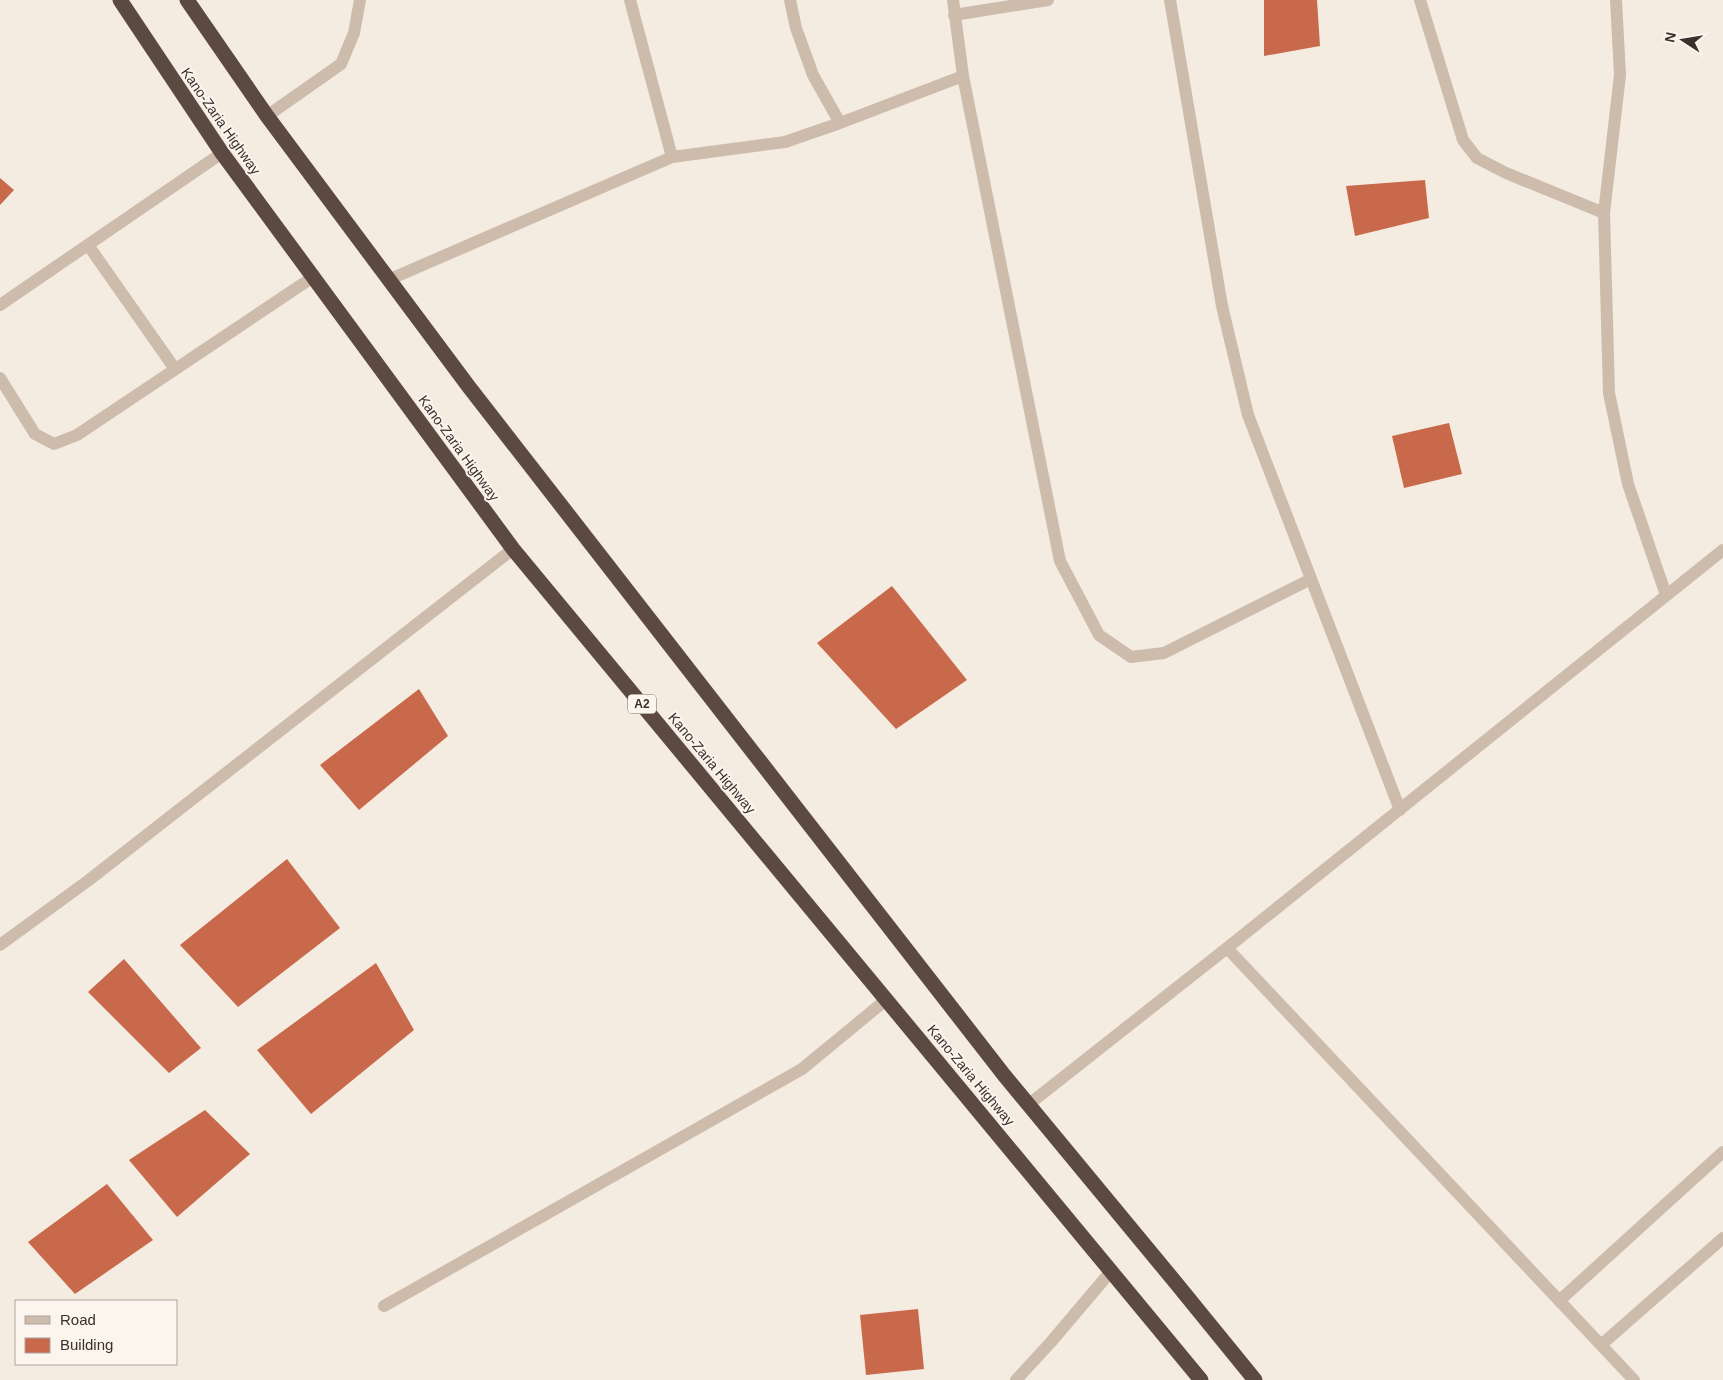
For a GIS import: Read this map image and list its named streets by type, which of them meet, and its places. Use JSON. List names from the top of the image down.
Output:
{
  "streets": {
    "highway": ["Kano-Zaria Highway", "A2"]
  },
  "legend": ["Road", "Building"],
  "north": "left"
}
